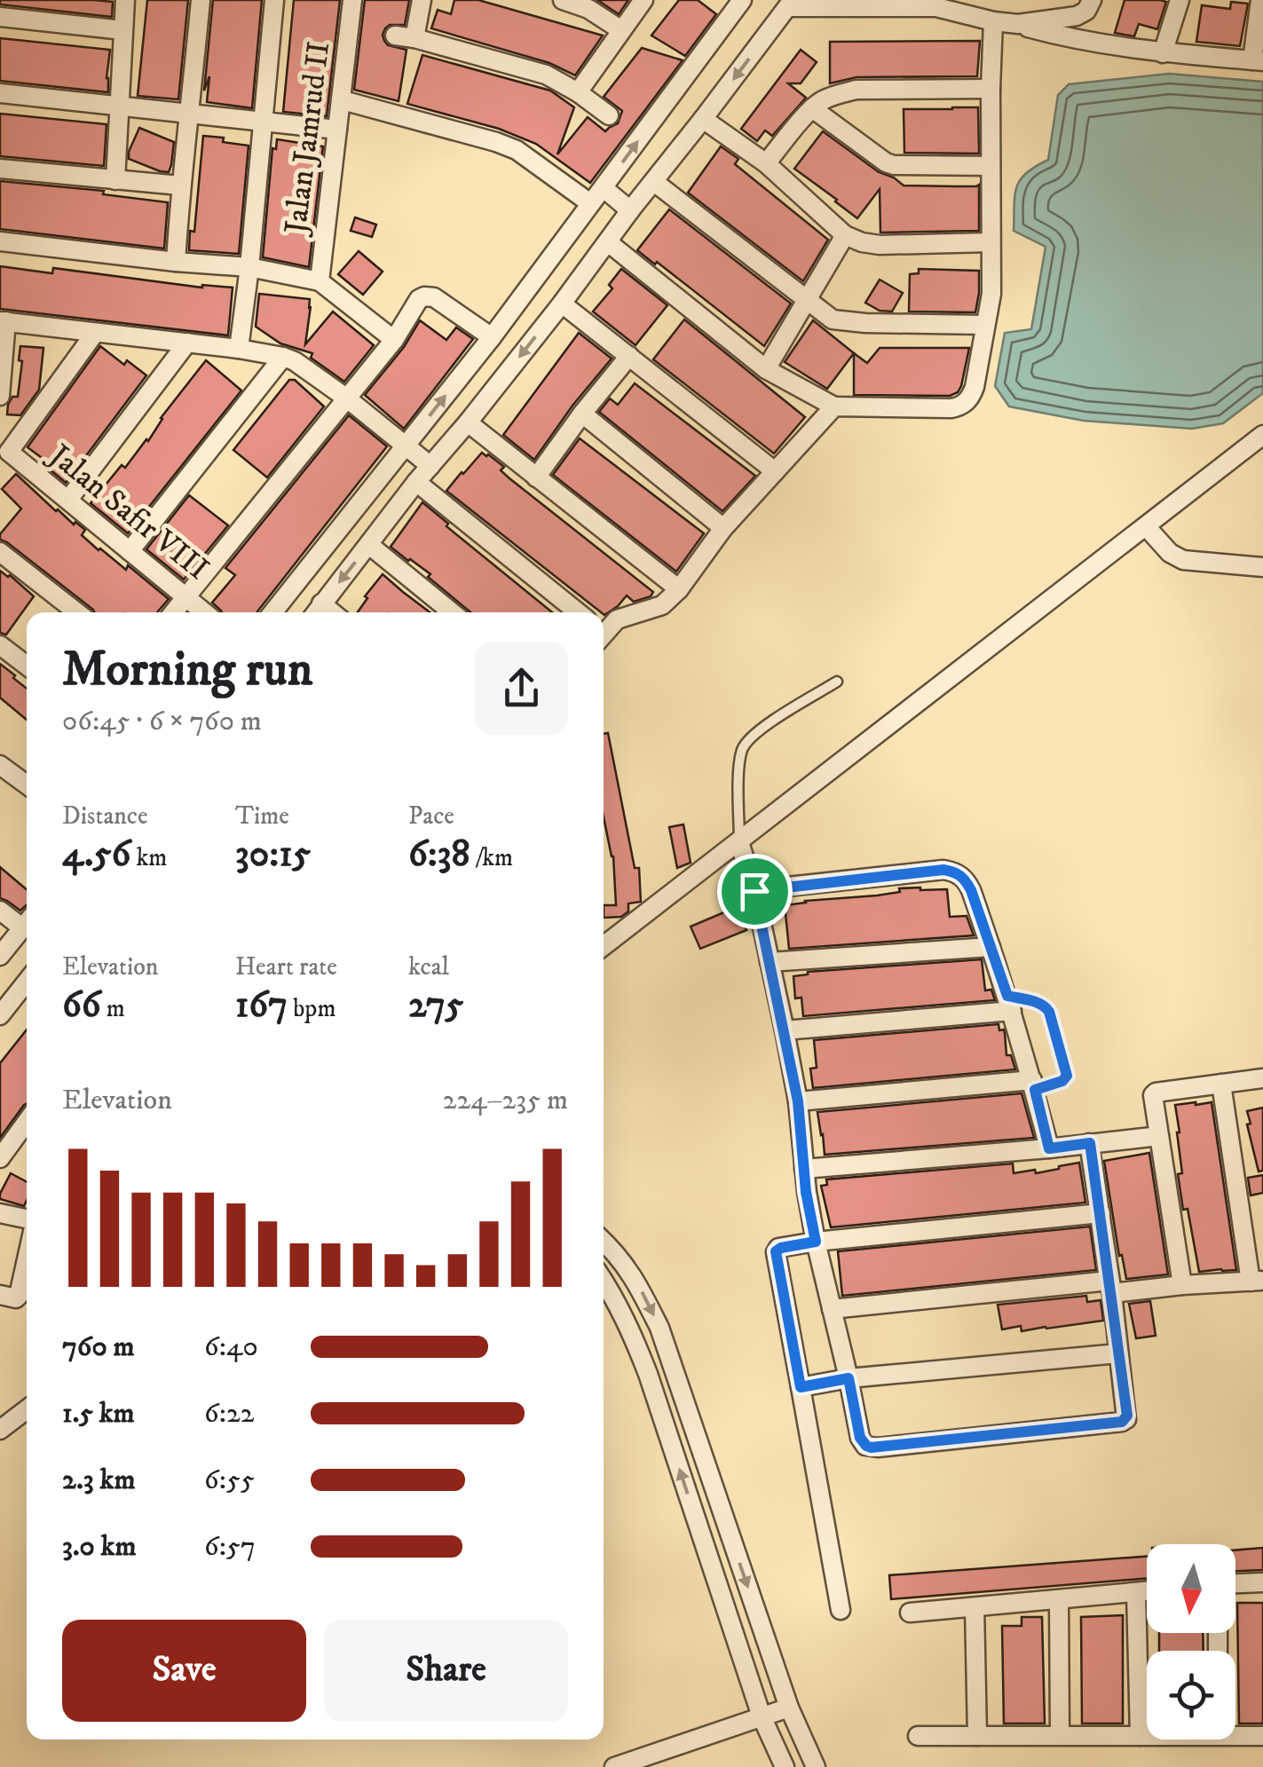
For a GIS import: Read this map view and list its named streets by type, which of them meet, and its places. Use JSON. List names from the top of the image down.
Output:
{
  "streets": {
    "street": ["Jalan Jamrud II", "Jalan Safir VIII"]
  },
  "north": "bottom",
  "page": {
    "heading": ["Morning run", "06:45 · 6 × 760 m"],
    "stats": [
      ["Distance", "4.56 km"],
      ["Time", "30:15"],
      ["Pace", "6:38 /km"],
      ["Elevation", "66 m"],
      ["Heart rate", "167 bpm"],
      ["kcal", "275"]
    ],
    "chart": ["Elevation", "224–235 m"],
    "list": [
      {
        "name": "760 m",
        "note": "6:40"
      },
      {
        "name": "1.5 km",
        "note": "6:22"
      },
      {
        "name": "2.3 km",
        "note": "6:55"
      },
      {
        "name": "3.0 km",
        "note": "6:57"
      }
    ],
    "buttons": ["Save", "Share"]
  }
}
